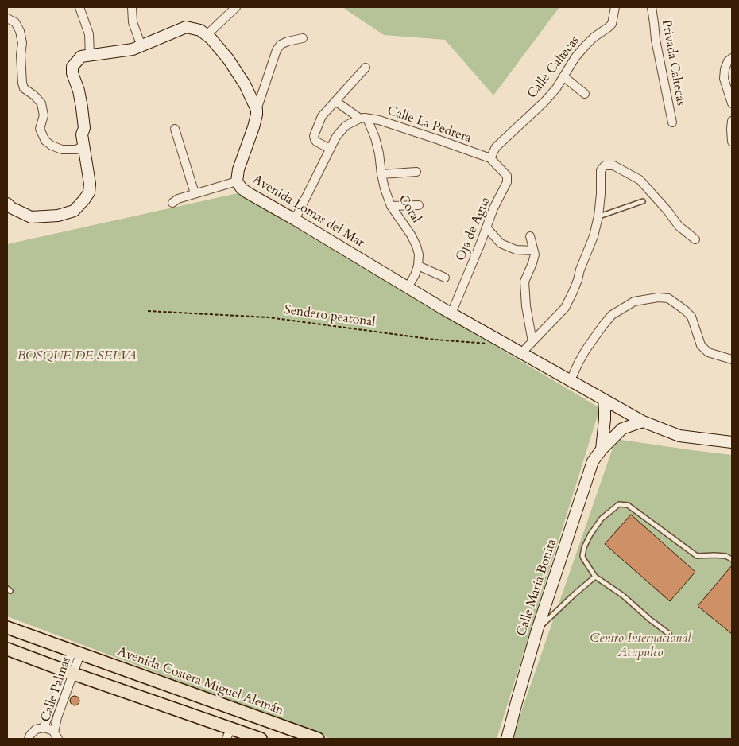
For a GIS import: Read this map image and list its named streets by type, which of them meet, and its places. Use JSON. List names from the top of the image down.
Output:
{
  "streets": {
    "main road": ["Avenida Lomas del Mar", "Calle María Bonita", "Avenida Costera Miguel Alemán"],
    "street": [
      "Privada Caltecas",
      "Calle Caltecas",
      "Calle La Pedrera",
      "Coral",
      "Oja de Agua",
      "Calle Palmas"
    ],
    "path": ["Sendero peatonal"]
  },
  "crossings": [
    ["Calle Caltecas", "Calle La Pedrera"],
    ["Calle Caltecas", "Oja de Agua"],
    ["Calle La Pedrera", "Coral"],
    ["Calle La Pedrera", "Oja de Agua"],
    ["Avenida Lomas del Mar", "Oja de Agua"],
    ["Avenida Lomas del Mar", "Calle María Bonita"],
    ["Avenida Costera Miguel Alemán", "Calle Palmas"]
  ],
  "parks": ["BOSQUE DE SELVA", "Centro Internacional Acapulco"]
}
